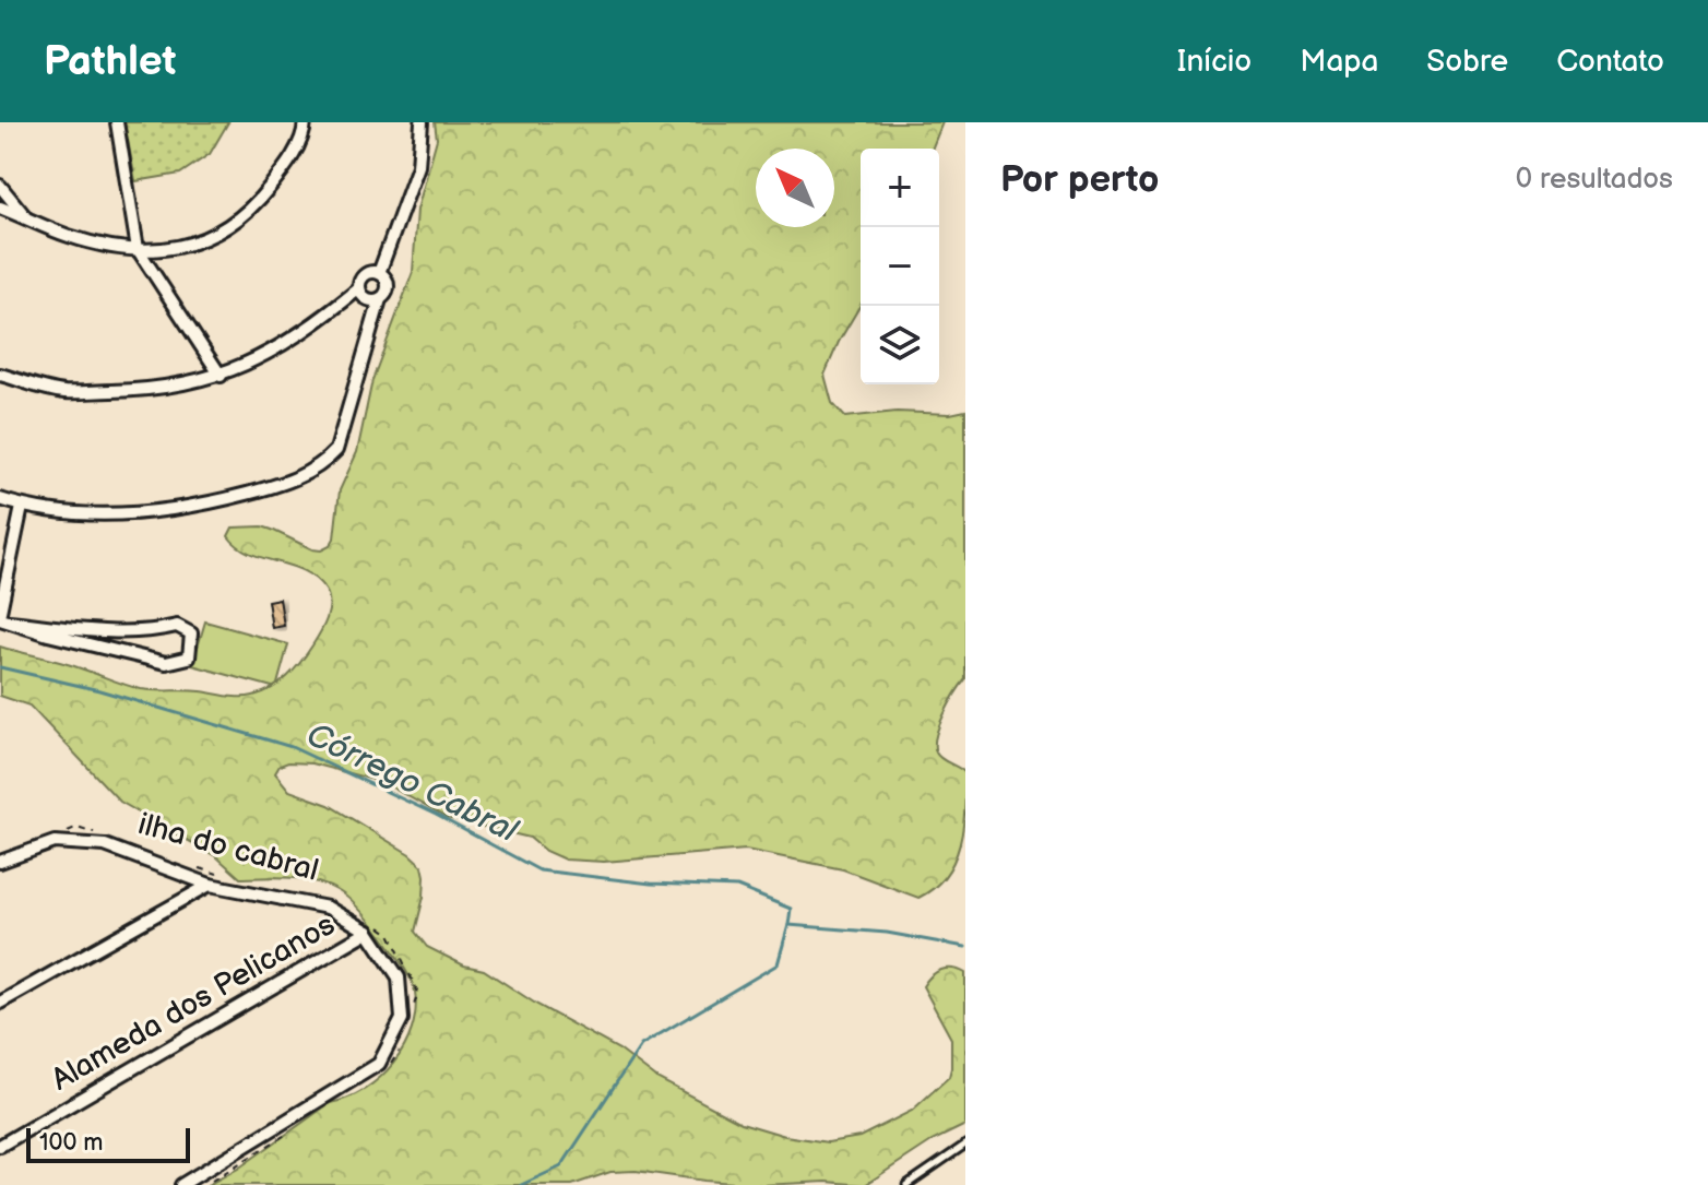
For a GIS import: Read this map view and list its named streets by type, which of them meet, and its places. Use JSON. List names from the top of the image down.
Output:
{
  "streets": {
    "street": ["Alameda dos Pelicanos"],
    "path": ["ilha do cabral"]
  },
  "water": ["Córrego Cabral"],
  "scale_bar": "100 m",
  "north": "top left",
  "page": {
    "header": "Pathlet",
    "nav": [
      "Início",
      "Mapa",
      "Sobre",
      "Contato"
    ],
    "heading": ["Por perto", "0 resultados"],
    "map_buttons": ["+", "−"],
    "scale": "100 m"
  }
}
